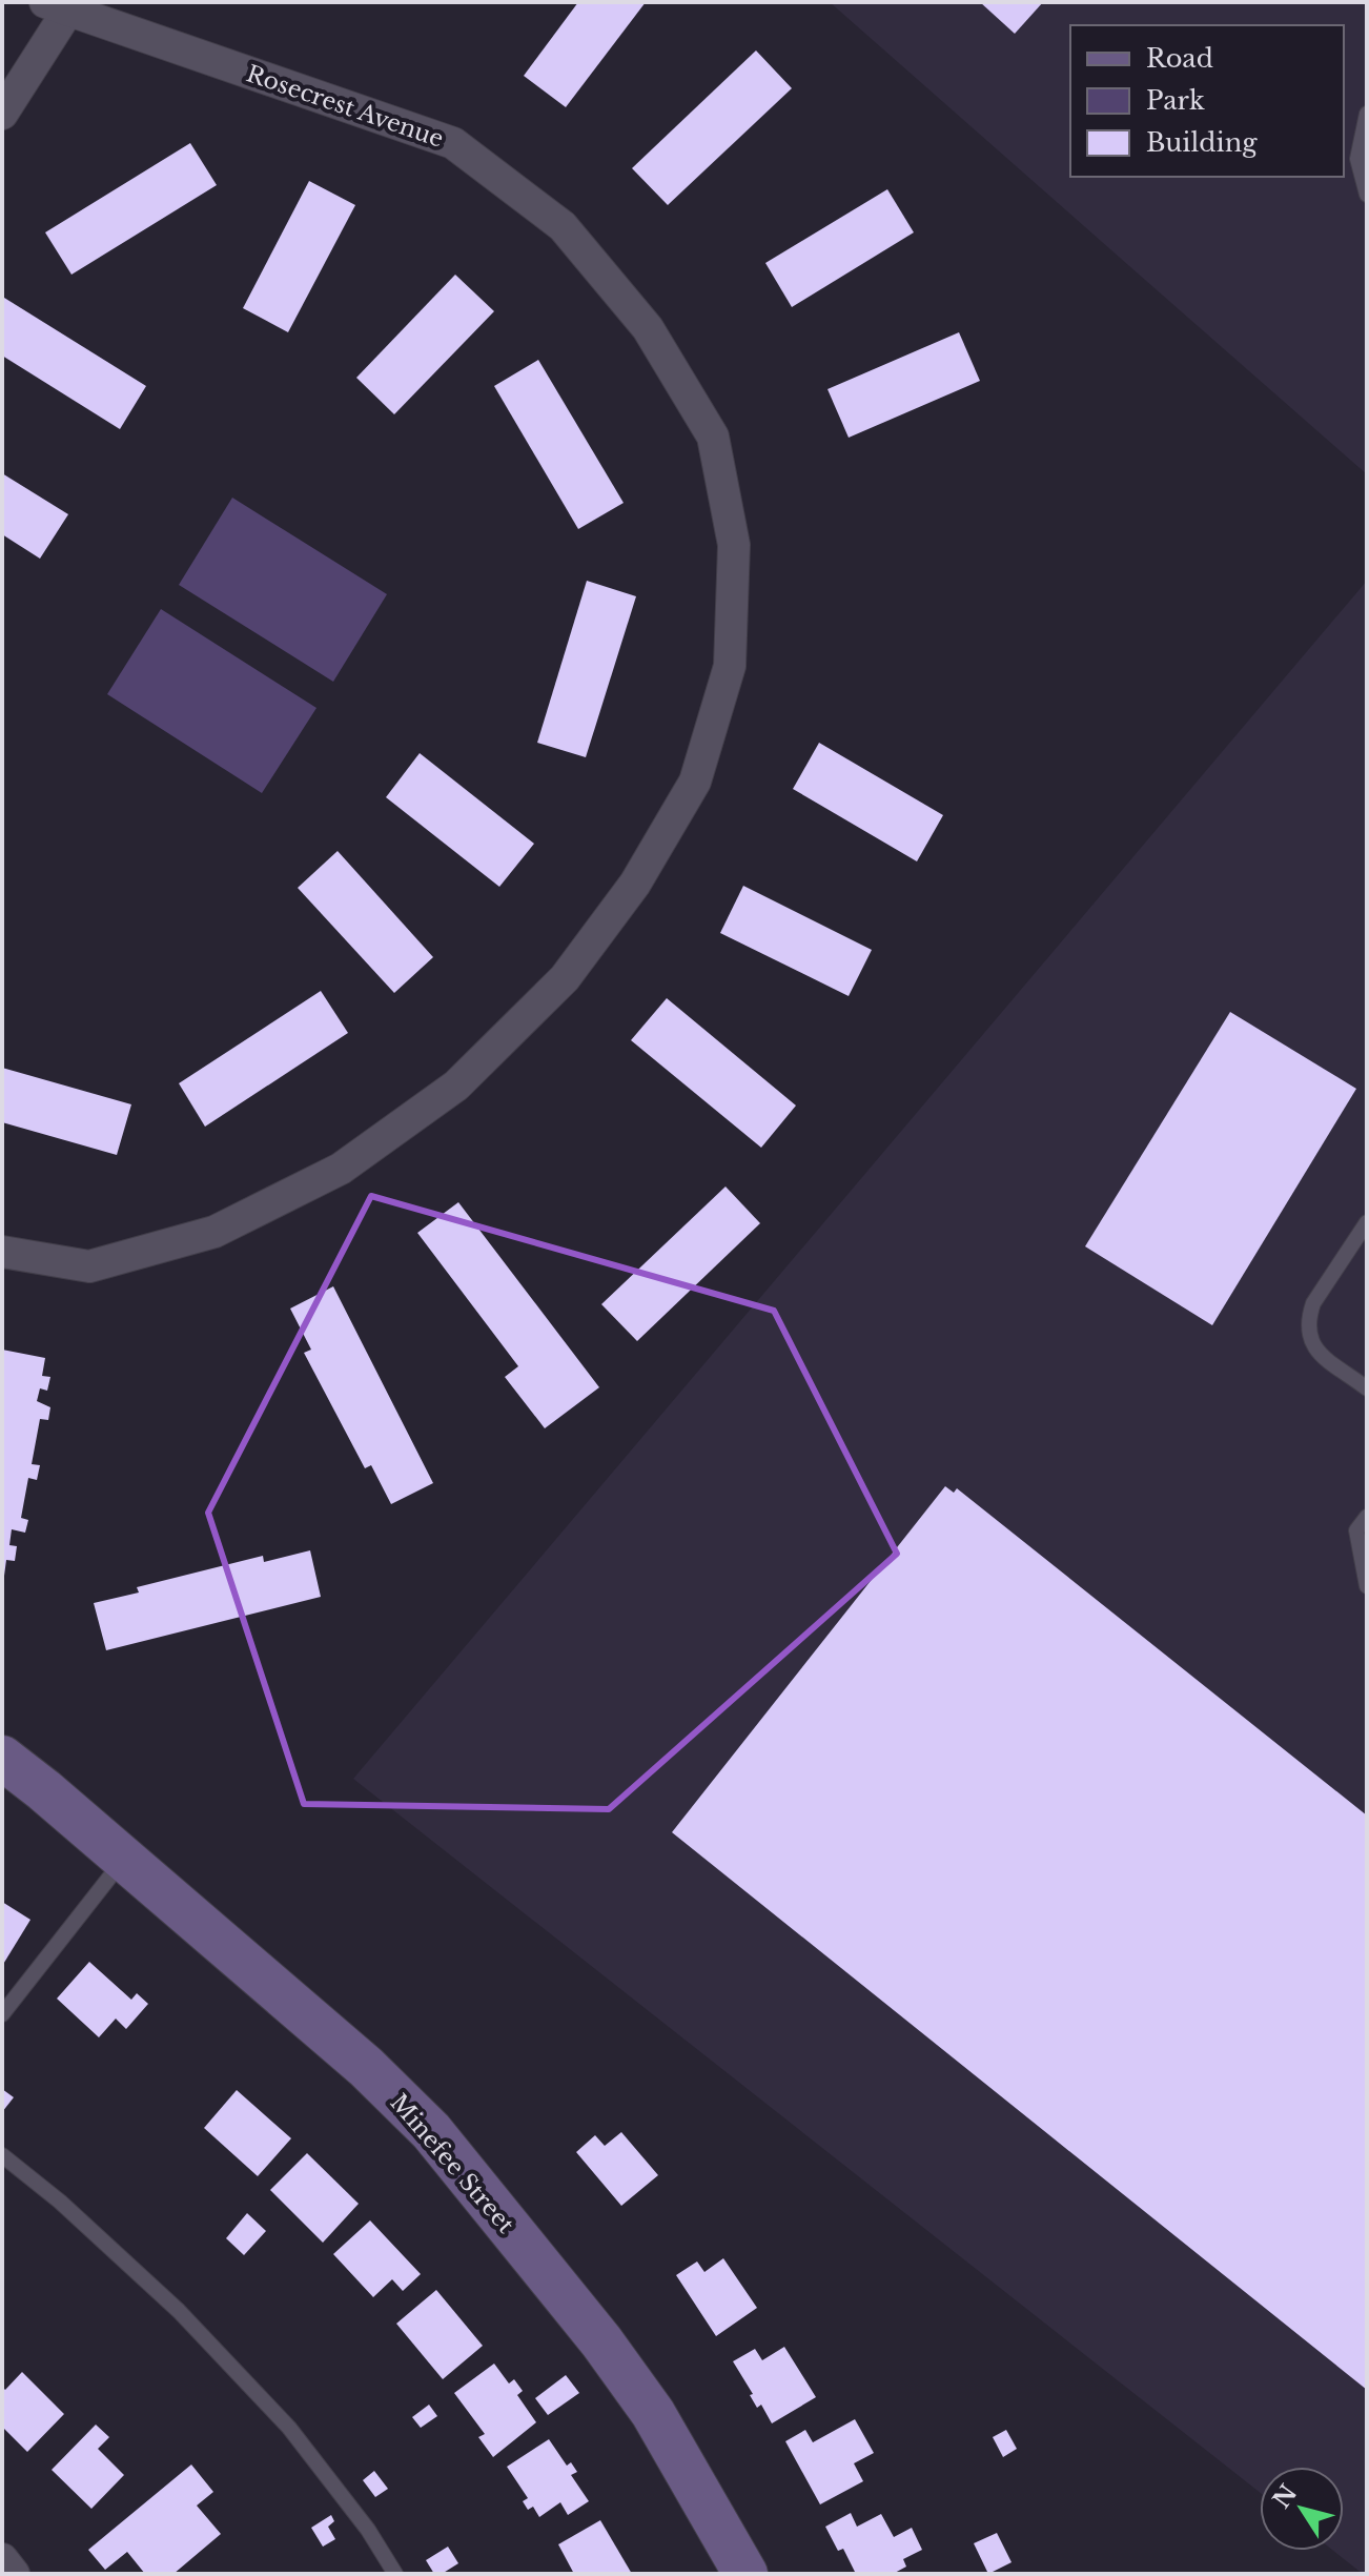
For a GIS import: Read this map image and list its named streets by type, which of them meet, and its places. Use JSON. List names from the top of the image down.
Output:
{
  "streets": {
    "street": ["Rosecrest Avenue", "Minefee Street"]
  },
  "legend": ["Road", "Park", "Building"],
  "north": "top left"
}
